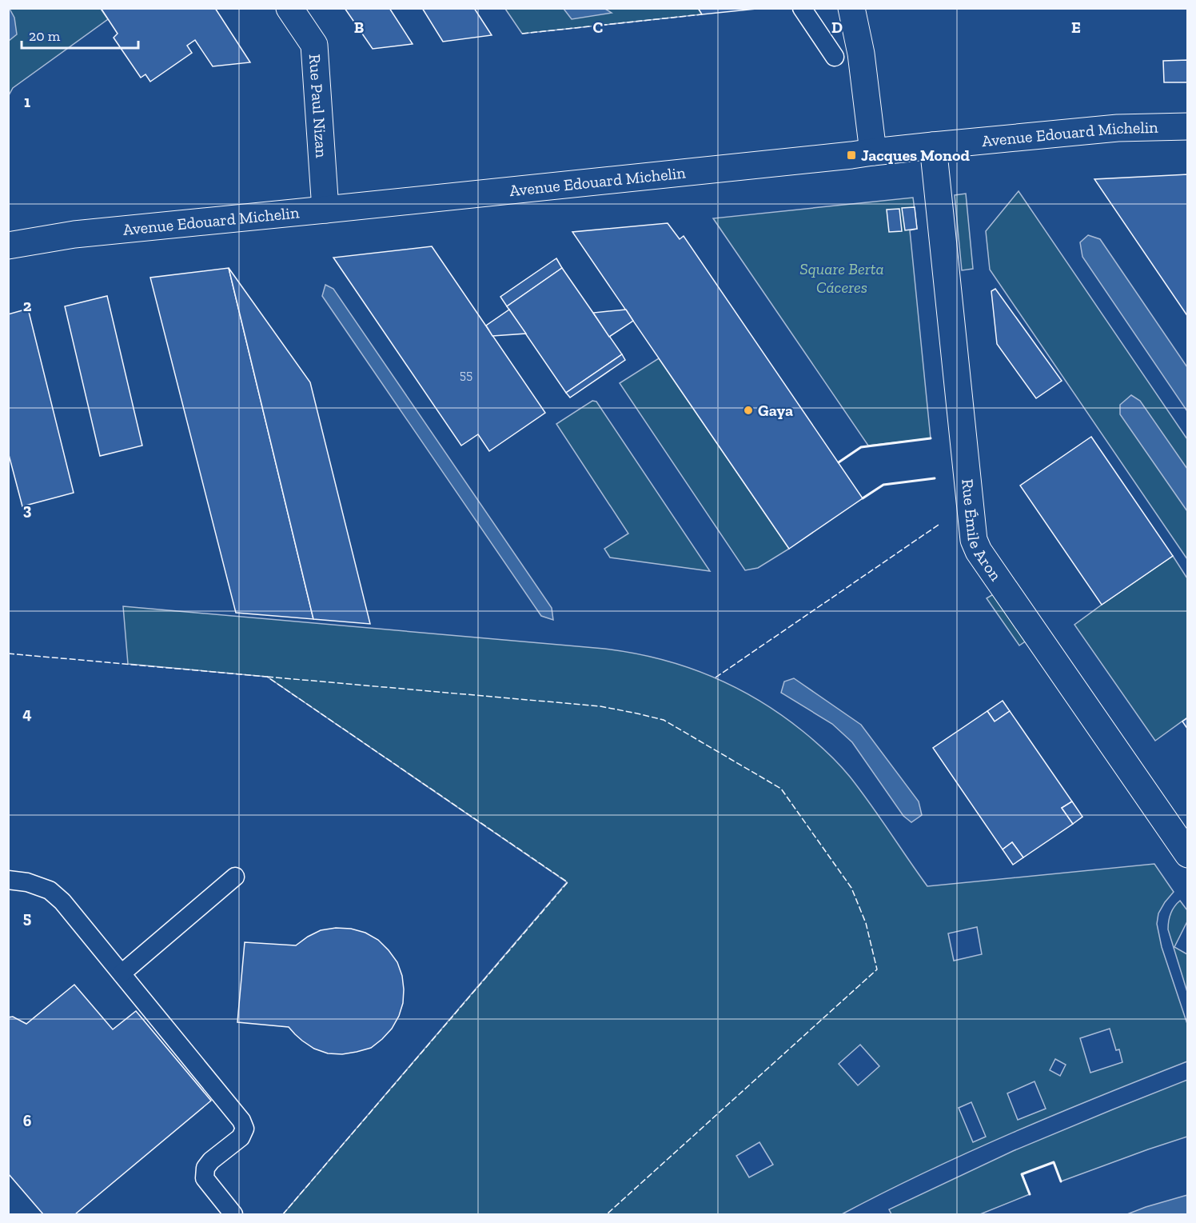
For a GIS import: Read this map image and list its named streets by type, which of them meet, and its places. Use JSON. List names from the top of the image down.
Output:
{
  "streets": {
    "street": ["Rue Paul Nizan", "Avenue Edouard Michelin", "Rue Émile Aron"]
  },
  "crossings": [
    ["Rue Paul Nizan", "Avenue Edouard Michelin"],
    ["Avenue Edouard Michelin", "Rue Émile Aron"]
  ],
  "parks": ["Square Berta Cáceres"],
  "places": {
    "transit": ["Jacques Monod"],
    "other": ["Gaya"]
  },
  "house_numbers": ["55"],
  "scale_bar": "20 m",
  "grid": {
    "columns": [
      "B",
      "C",
      "D",
      "E"
    ],
    "rows": [
      "1",
      "2",
      "3",
      "4",
      "5",
      "6"
    ]
  }
}
